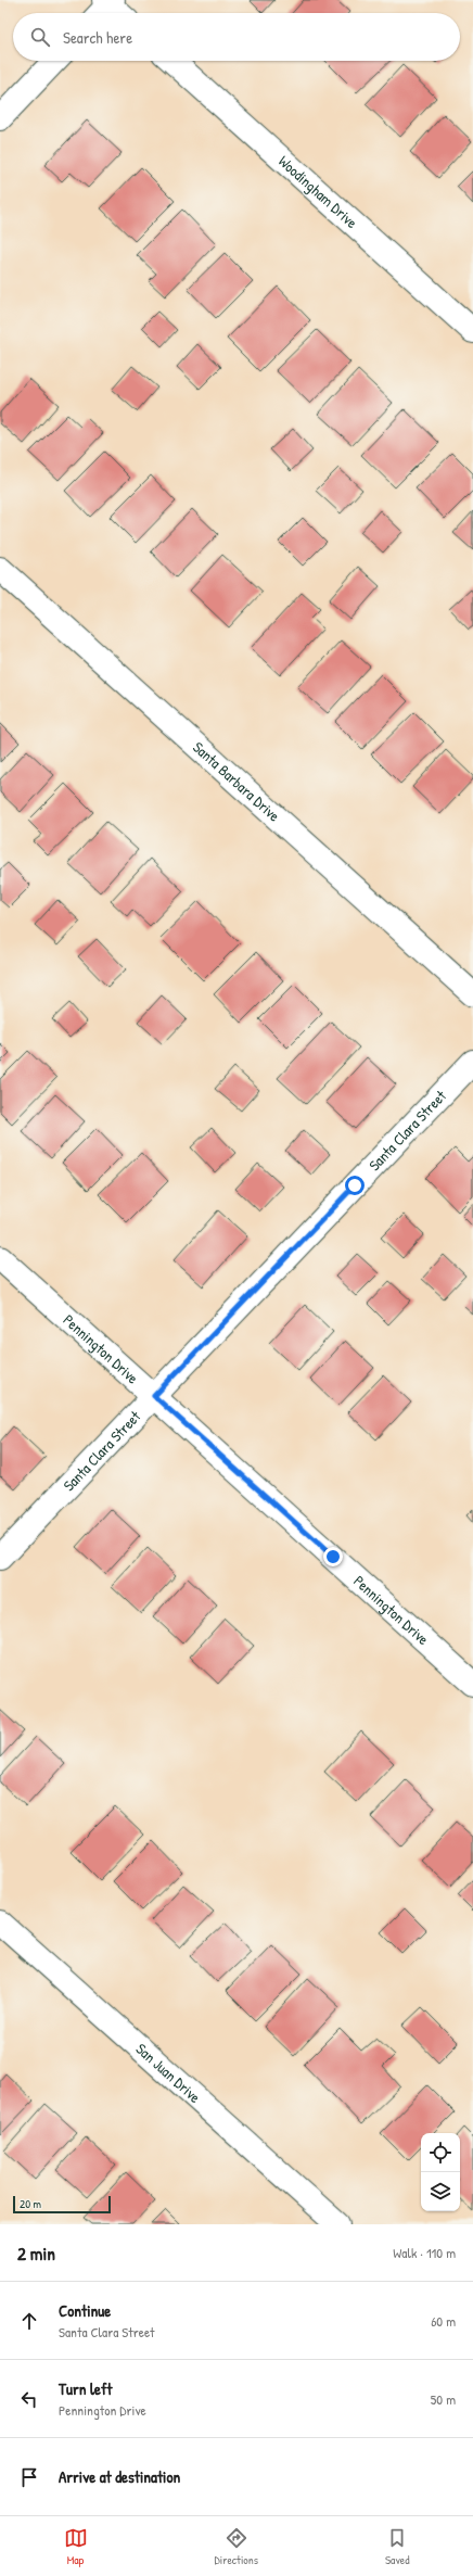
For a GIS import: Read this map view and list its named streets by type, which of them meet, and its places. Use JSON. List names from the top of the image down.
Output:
{
  "streets": {
    "street": [
      "Woodingham Drive",
      "Santa Barbara Drive",
      "Santa Clara Street",
      "Pennington Drive",
      "San Juan Drive"
    ]
  },
  "crossings": [
    ["Santa Clara Street", "Pennington Drive"]
  ],
  "scale_bar": "20 m",
  "page": {
    "search": "Search here",
    "scale": "20 m",
    "heading": ["2 min", "Walk · 110 m"],
    "list": [
      ["Continue", "Santa Clara Street", "60 m"],
      ["Turn left", "Pennington Drive", "50 m"],
      "Arrive at destination"
    ],
    "nav": ["Map", "Directions", "Saved"]
  }
}
